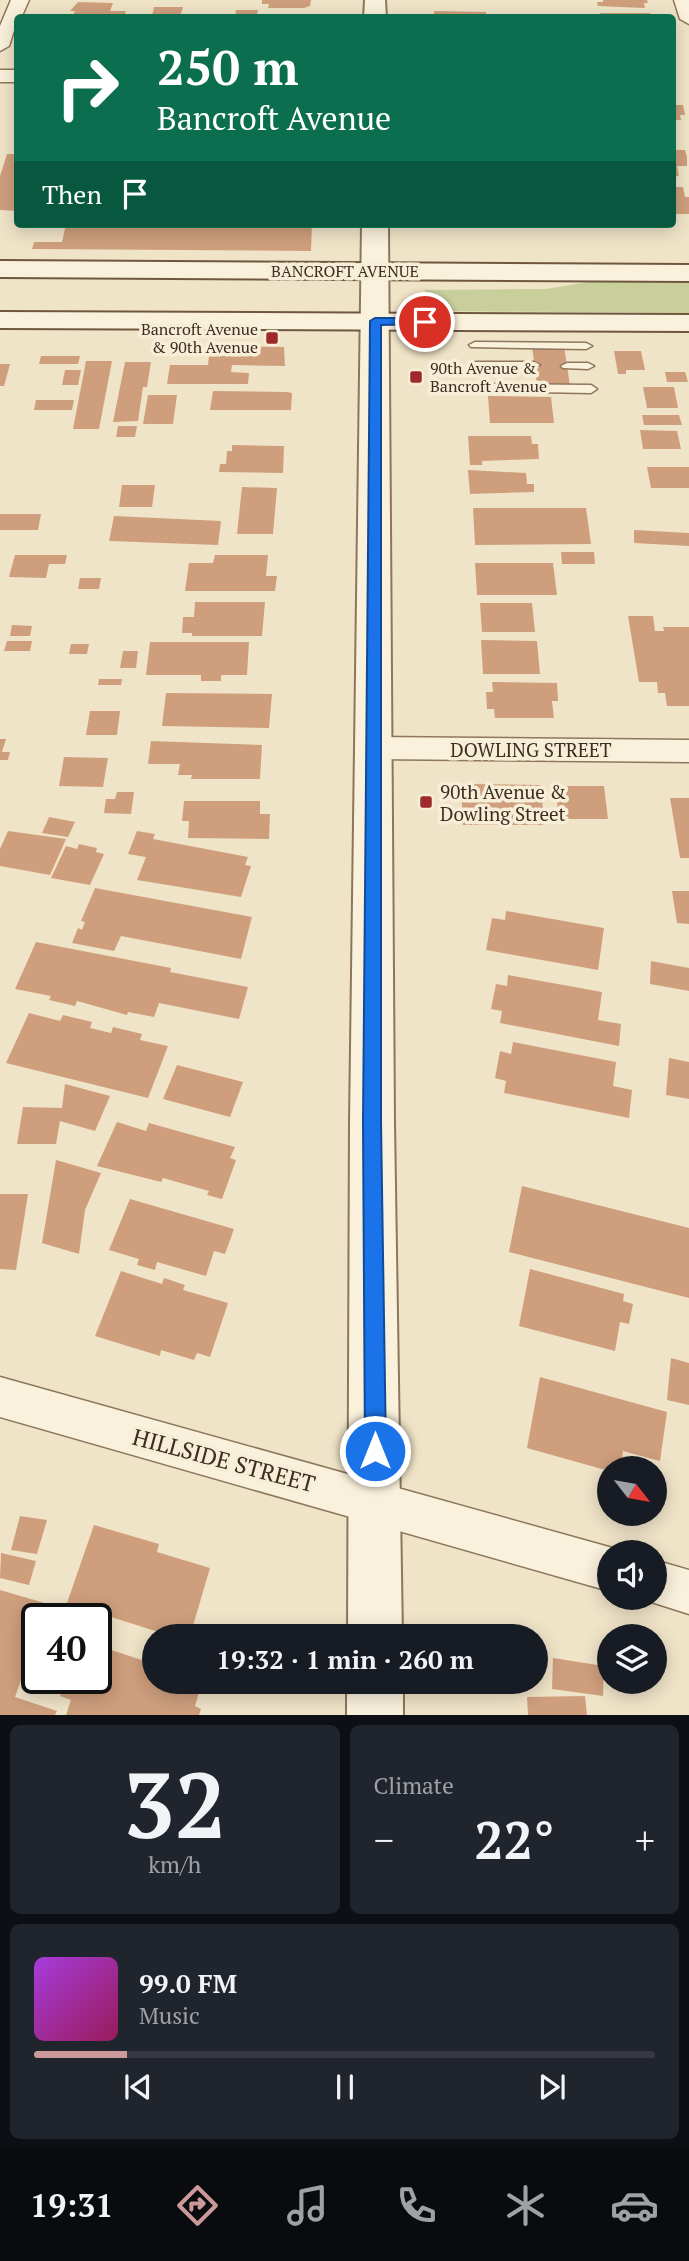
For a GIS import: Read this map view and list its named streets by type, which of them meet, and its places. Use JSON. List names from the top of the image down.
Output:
{
  "streets": {
    "main road": ["BANCROFT AVENUE"],
    "street": ["DOWLING STREET", "HILLSIDE STREET"]
  },
  "places": {
    "transit": ["Bancroft Avenue & 90th Avenue", "90th Avenue & Bancroft Avenue", "90th Avenue & Dowling Street"]
  },
  "north": "bottom right",
  "page": {
    "turn": ["250 m", "Bancroft Avenue"],
    "then": "Then",
    "limit": "40",
    "trip": "19:32 · 1 min · 260 m",
    "tile": [
      ["32", "km/h"],
      "Climate"
    ],
    "heat": ["−", "22°", "+"],
    "song": ["99.0 FM", "Music"],
    "tabs": "19:31"
  }
}
